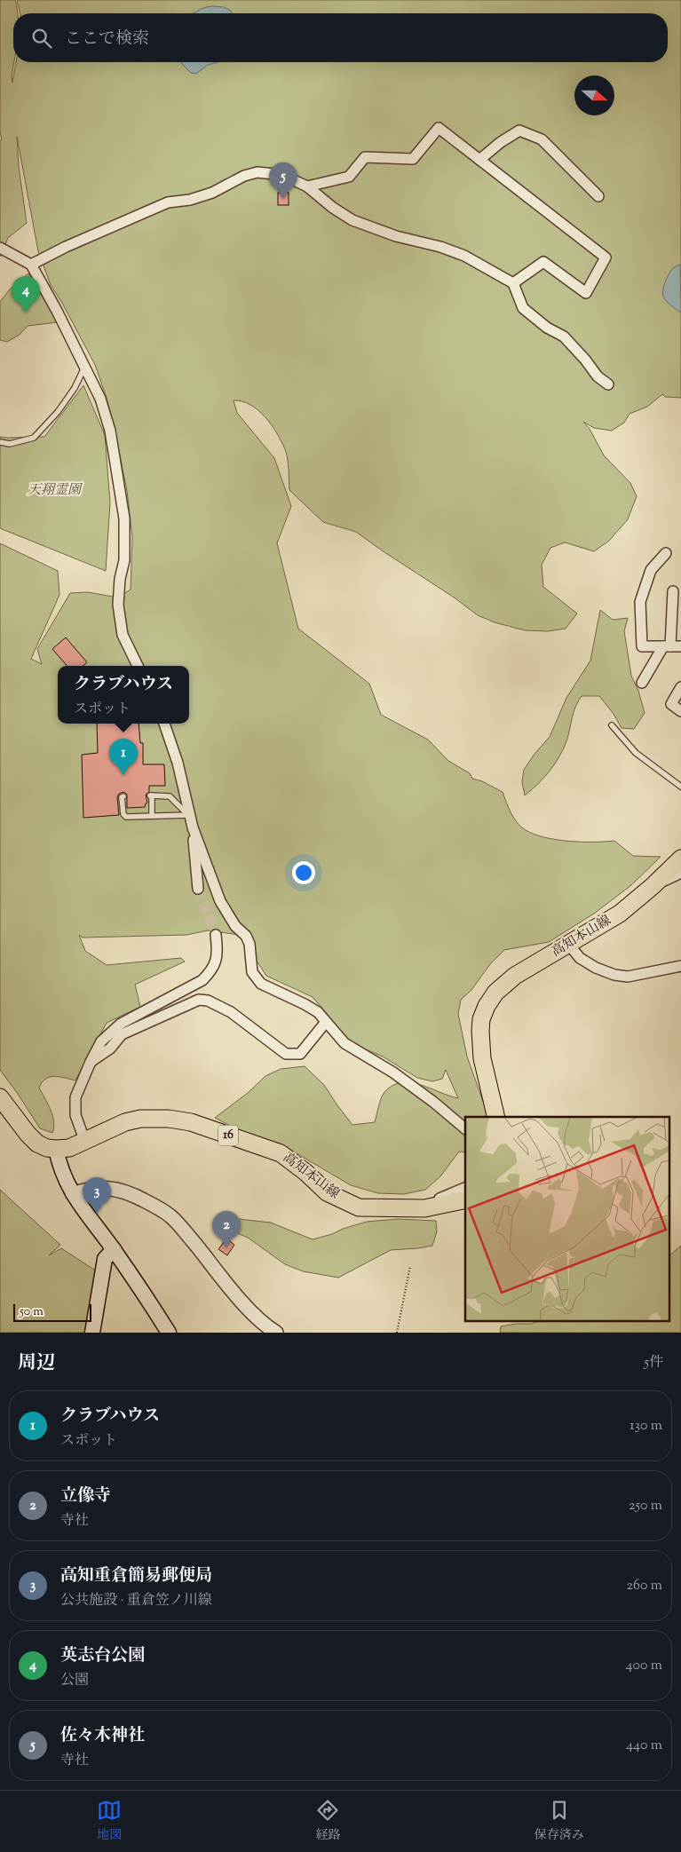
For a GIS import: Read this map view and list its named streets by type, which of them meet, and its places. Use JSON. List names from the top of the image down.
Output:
{
  "streets": {
    "main road": ["高知本山線", "16"]
  },
  "parks": ["天翔霊園"],
  "scale_bar": "50 m",
  "north": "right",
  "page": {
    "search": "ここで検索",
    "pins": [
      "5",
      "4",
      "1",
      "3",
      "2"
    ],
    "popup": ["クラブハウス", "スポット"],
    "scale": "50 m",
    "heading": ["周辺", "5件"],
    "list": [
      {
        "mark": "1",
        "name": "クラブハウス",
        "note": "スポット",
        "value": "130 m"
      },
      {
        "mark": "2",
        "name": "立像寺",
        "note": "寺社",
        "value": "250 m"
      },
      {
        "mark": "3",
        "name": "高知重倉簡易郵便局",
        "note": "公共施設 · 重倉笠ノ川線",
        "value": "260 m"
      },
      {
        "mark": "4",
        "name": "英志台公園",
        "note": "公園",
        "value": "400 m"
      },
      {
        "mark": "5",
        "name": "佐々木神社",
        "note": "寺社",
        "value": "440 m"
      }
    ],
    "nav": ["地図", "経路", "保存済み"]
  }
}
